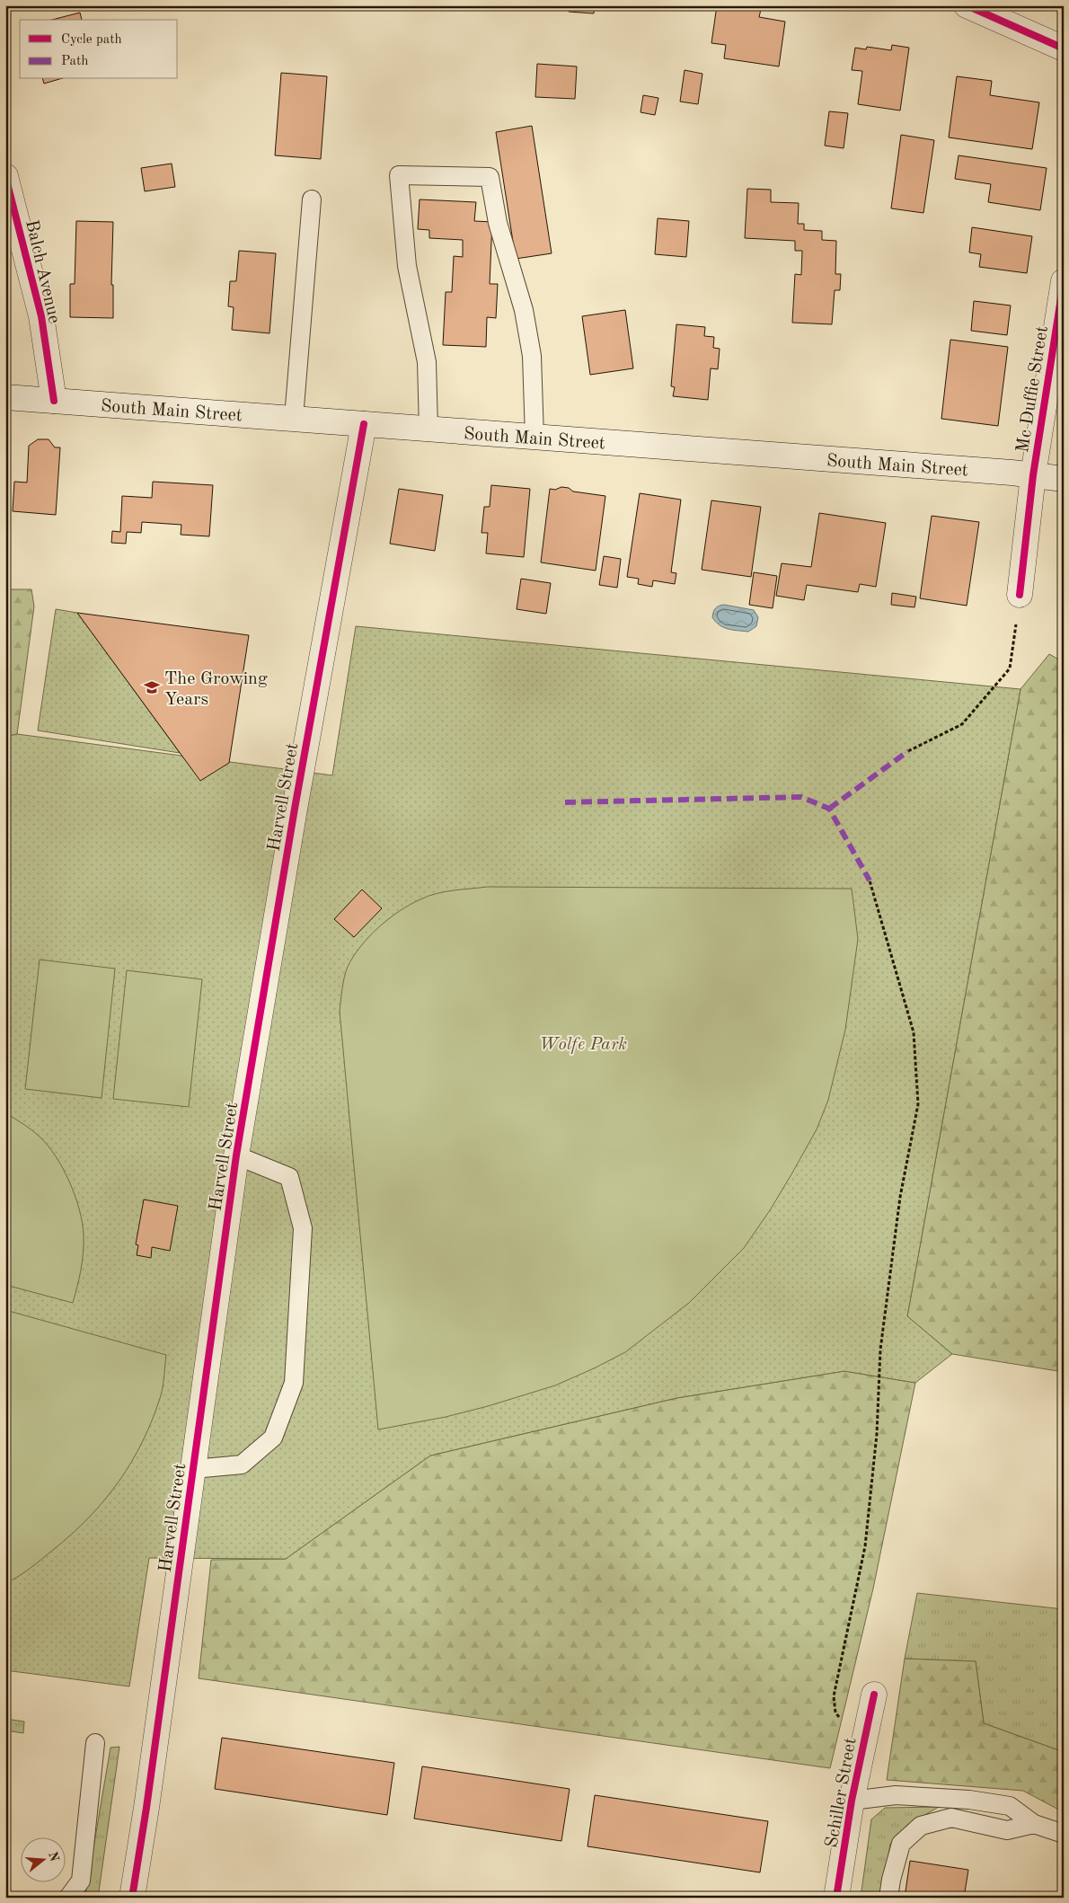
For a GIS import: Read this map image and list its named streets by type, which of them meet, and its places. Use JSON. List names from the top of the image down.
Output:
{
  "streets": {
    "street": [
      "Balch Avenue",
      "Mc Duffie Street",
      "South Main Street",
      "Harvell Street",
      "Schiller Street"
    ]
  },
  "crossings": [
    ["Balch Avenue", "South Main Street"],
    ["Mc Duffie Street", "South Main Street"],
    ["South Main Street", "Harvell Street"]
  ],
  "parks": ["Wolfe Park"],
  "places": {
    "school or university": ["The Growing Years"]
  },
  "legend": ["Cycle path", "Path"],
  "north": "right"
}
